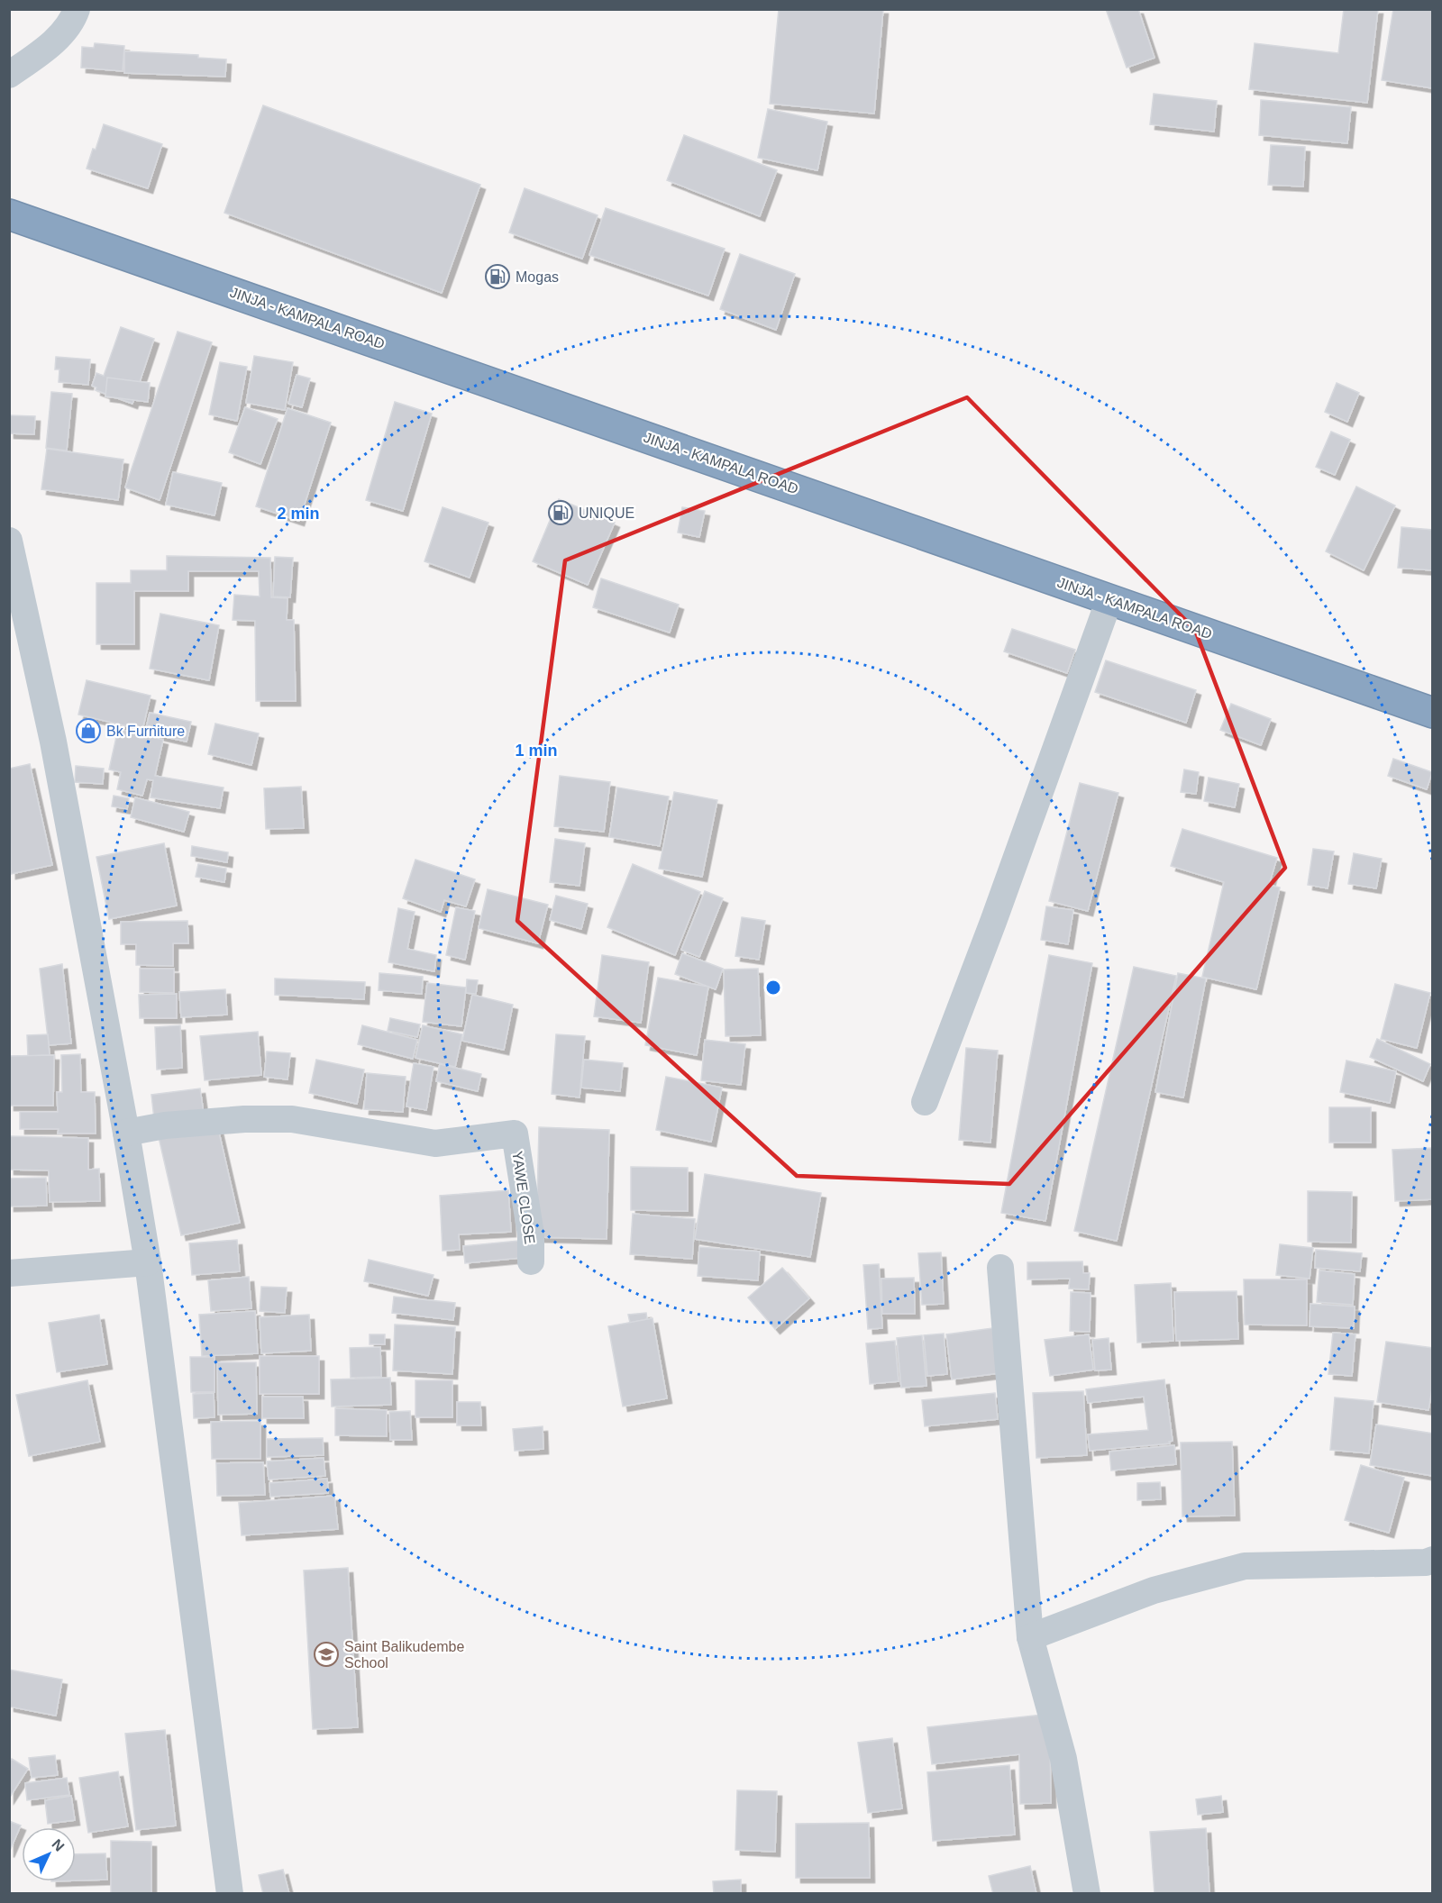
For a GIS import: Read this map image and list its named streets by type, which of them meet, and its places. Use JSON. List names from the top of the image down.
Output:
{
  "streets": {
    "highway": ["JINJA - KAMPALA ROAD"],
    "street": ["YAWE CLOSE"]
  },
  "places": {
    "fuel station": ["Mogas", "UNIQUE"],
    "shop": ["Bk Furniture"],
    "school or university": ["Saint Balikudembe School"]
  },
  "north": "top right",
  "rings": ["2 min", "1 min"]
}
